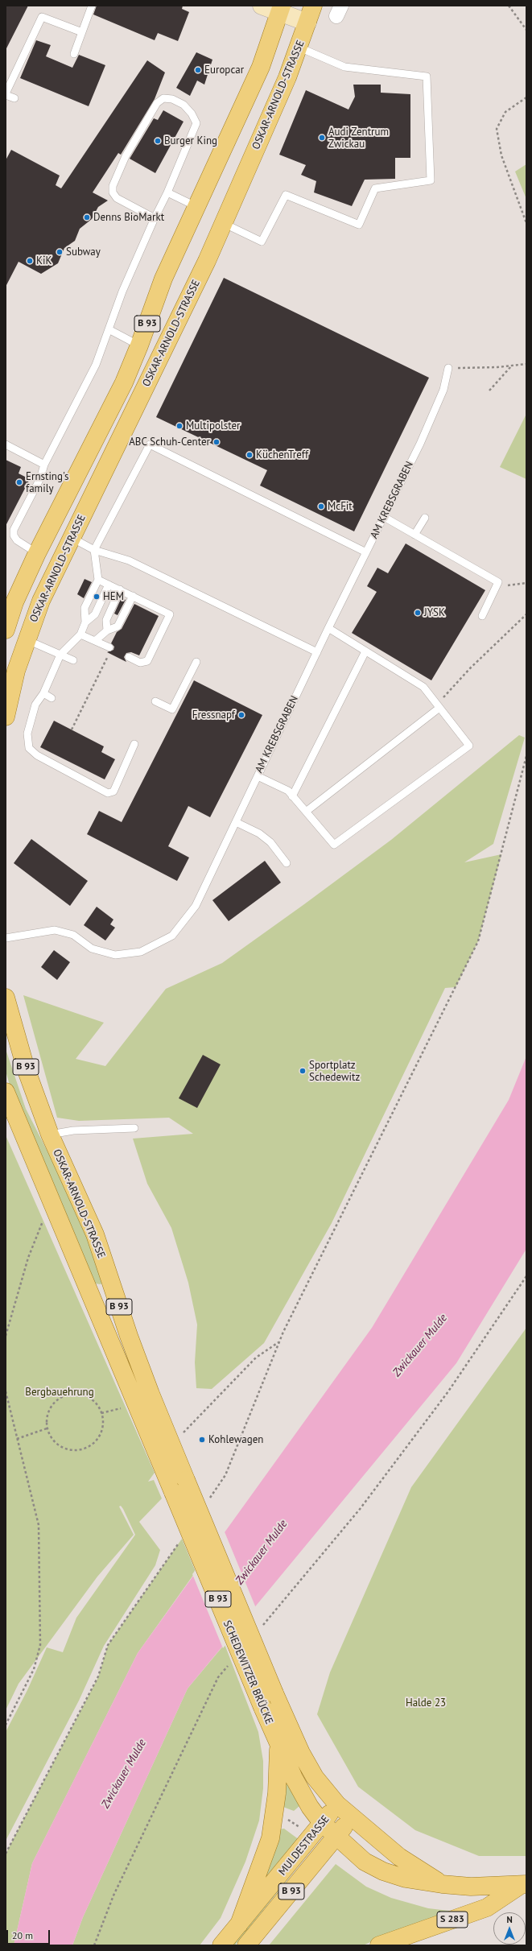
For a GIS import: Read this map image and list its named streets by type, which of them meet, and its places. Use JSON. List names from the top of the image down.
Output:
{
  "streets": {
    "main road": [
      "OSKAR-ARNOLD-STRASSE",
      "B 93",
      "SCHEDEWITZER BRÜCKE",
      "MULDESTRASSE",
      "S 283"
    ],
    "lane": ["AM KREBSGRABEN"]
  },
  "crossings": [
    ["OSKAR-ARNOLD-STRASSE", "B 93"],
    ["OSKAR-ARNOLD-STRASSE", "SCHEDEWITZER BRÜCKE"],
    ["B 93", "SCHEDEWITZER BRÜCKE"],
    ["B 93", "MULDESTRASSE"],
    ["SCHEDEWITZER BRÜCKE", "MULDESTRASSE"]
  ],
  "water": ["Zwickauer Mulde"],
  "parks": ["Bergbauehrung", "Halde 23"],
  "places": [
    "Europcar",
    "Audi Zentrum Zwickau",
    "Burger King",
    "Denns BioMarkt",
    "Subway",
    "KiK",
    "Multipolster",
    "ABC Schuh-Center",
    "KüchenTreff",
    "Ernsting's family",
    "McFit",
    "HEM",
    "JYSK",
    "Fressnapf",
    "Sportplatz Schedewitz",
    "Kohlewagen"
  ],
  "scale_bar": "20 m",
  "north": "top"
}
